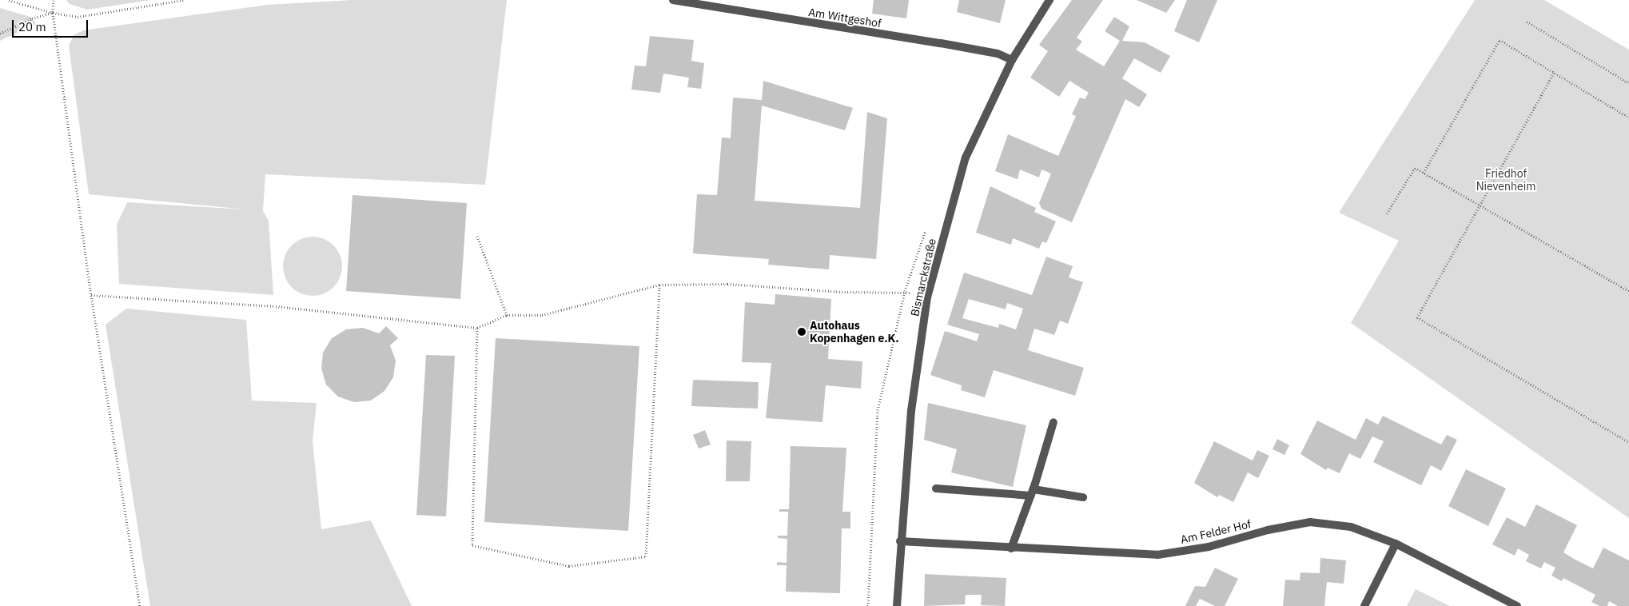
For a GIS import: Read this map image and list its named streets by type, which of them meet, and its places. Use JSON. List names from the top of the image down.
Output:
{
  "streets": {
    "street": ["Am Wittgeshof", "Bismarckstraße", "Am Felder Hof"]
  },
  "crossings": [
    ["Am Wittgeshof", "Bismarckstraße"],
    ["Bismarckstraße", "Am Felder Hof"]
  ],
  "parks": ["Friedhof Nievenheim"],
  "places": ["Autohaus Kopenhagen e.K."],
  "scale_bar": "20 m"
}
